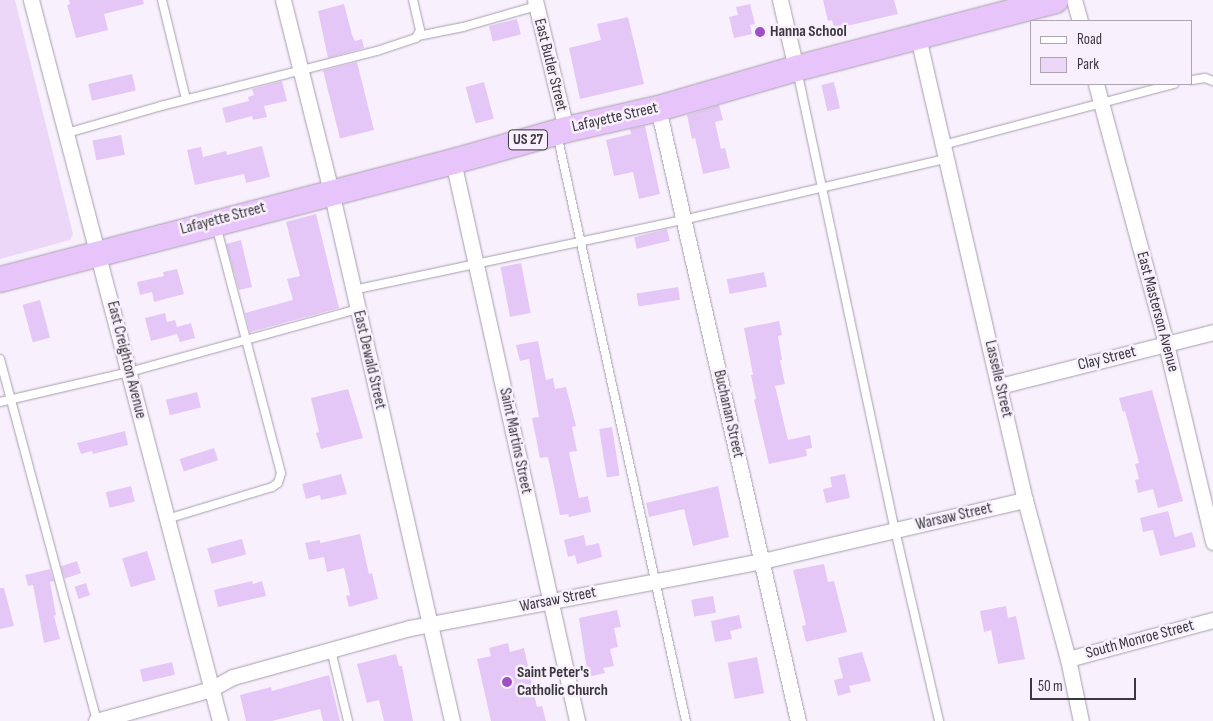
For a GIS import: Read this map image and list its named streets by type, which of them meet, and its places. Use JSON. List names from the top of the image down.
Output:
{
  "streets": {
    "highway": ["Lafayette Street", "US 27"],
    "street": [
      "East Butler Street",
      "East Masterson Avenue",
      "Clay Street",
      "East Creighton Avenue",
      "East Dewald Street",
      "Lasselle Street",
      "Buchanan Street",
      "Saint Martins Street",
      "Warsaw Street",
      "South Monroe Street"
    ]
  },
  "crossings": [
    ["East Butler Street", "Lafayette Street"],
    ["Lafayette Street", "East Creighton Avenue"],
    ["Lafayette Street", "East Dewald Street"],
    ["Lafayette Street", "Lasselle Street"],
    ["Lafayette Street", "Buchanan Street"],
    ["Lafayette Street", "Saint Martins Street"],
    ["East Masterson Avenue", "Clay Street"],
    ["Clay Street", "Lasselle Street"],
    ["East Creighton Avenue", "Warsaw Street"],
    ["East Dewald Street", "Warsaw Street"],
    ["Lasselle Street", "Warsaw Street"],
    ["Lasselle Street", "South Monroe Street"],
    ["Buchanan Street", "Warsaw Street"],
    ["Saint Martins Street", "Warsaw Street"]
  ],
  "places": ["Hanna School", "Saint Peter's Catholic Church"],
  "legend": ["Road", "Park"],
  "scale_bar": "50 m"
}
